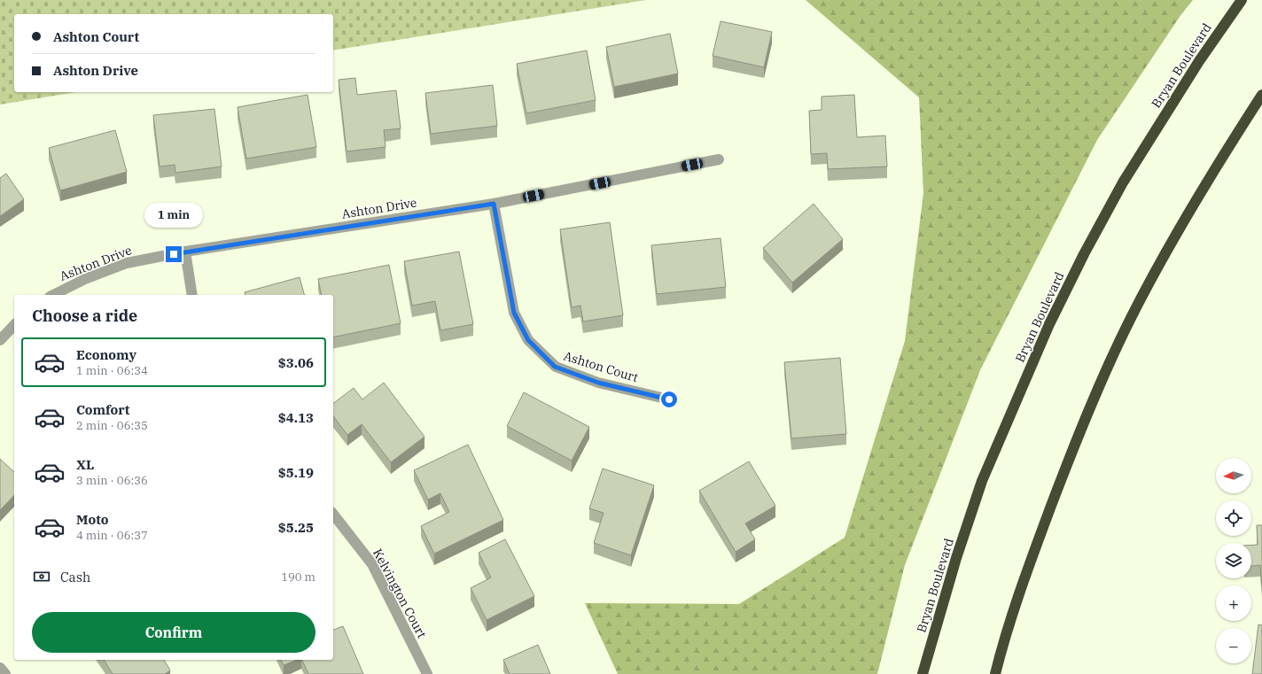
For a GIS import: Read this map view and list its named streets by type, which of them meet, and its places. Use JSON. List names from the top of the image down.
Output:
{
  "streets": {
    "highway": ["Bryan Boulevard"],
    "street": ["Ashton Drive", "Ashton Court", "Kelvington Court"]
  },
  "crossings": [
    ["Ashton Drive", "Ashton Court"]
  ],
  "north": "left",
  "page": {
    "banner": ["Ashton Court", "Ashton Drive"],
    "bubble": "1 min",
    "heading": "Choose a ride",
    "list": [
      {
        "name": "Economy",
        "note": "1 min · 06:34",
        "value": "$3.06"
      },
      {
        "name": "Comfort",
        "note": "2 min · 06:35",
        "value": "$4.13"
      },
      {
        "name": "XL",
        "note": "3 min · 06:36",
        "value": "$5.19"
      },
      {
        "name": "Moto",
        "note": "4 min · 06:37",
        "value": "$5.25"
      }
    ],
    "map_buttons": ["+", "−"],
    "pay": ["Cash", "190 m"],
    "buttons": "Confirm"
  }
}
